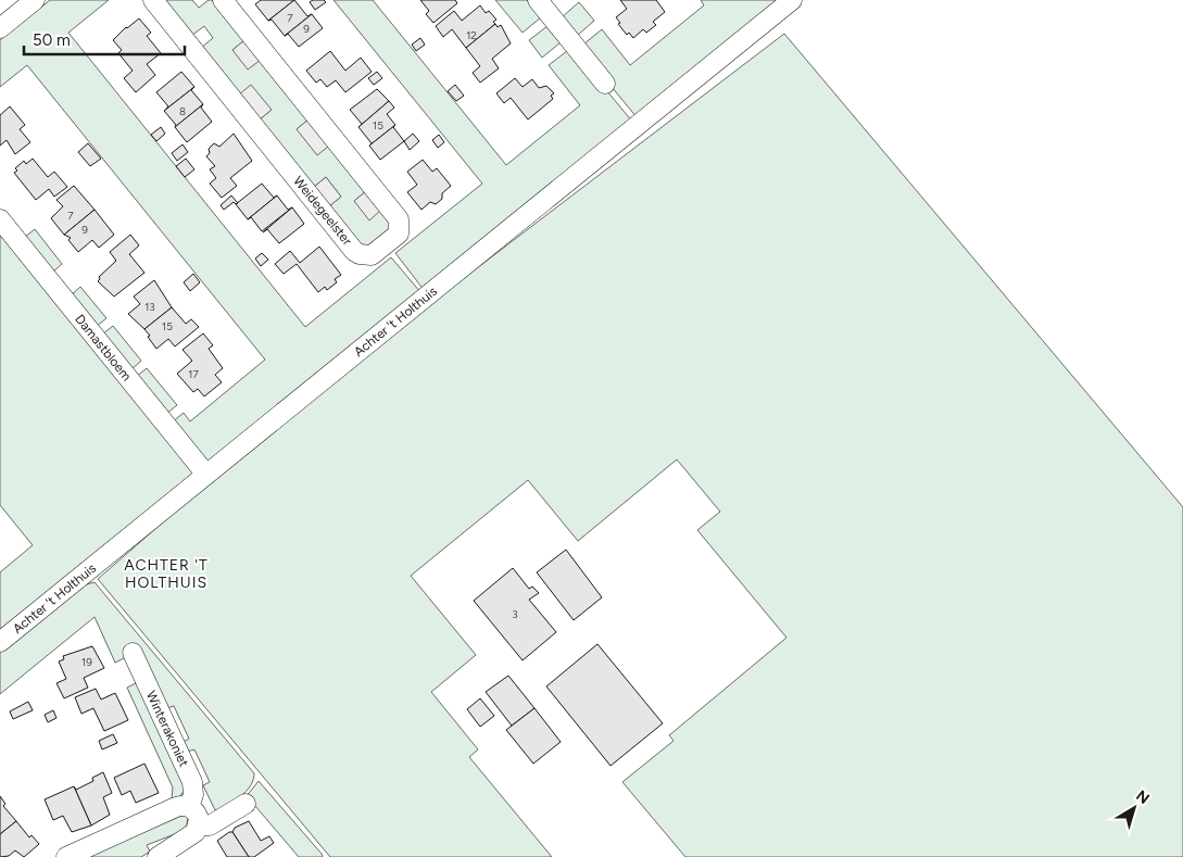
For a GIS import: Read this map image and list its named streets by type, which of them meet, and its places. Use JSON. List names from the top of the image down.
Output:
{
  "streets": {
    "street": [
      "Weidegeelster",
      "Achter 't Holthuis",
      "Damastbloem",
      "Winterakoniet"
    ]
  },
  "crossings": [
    ["Achter 't Holthuis", "Damastbloem"]
  ],
  "districts": ["ACHTER 'T HOLTHUIS"],
  "house_numbers": [
    "7",
    "9",
    "12",
    "8",
    "15",
    "7",
    "9",
    "13",
    "15",
    "17",
    "3",
    "19"
  ],
  "scale_bar": "50 m",
  "north": "top right"
}
